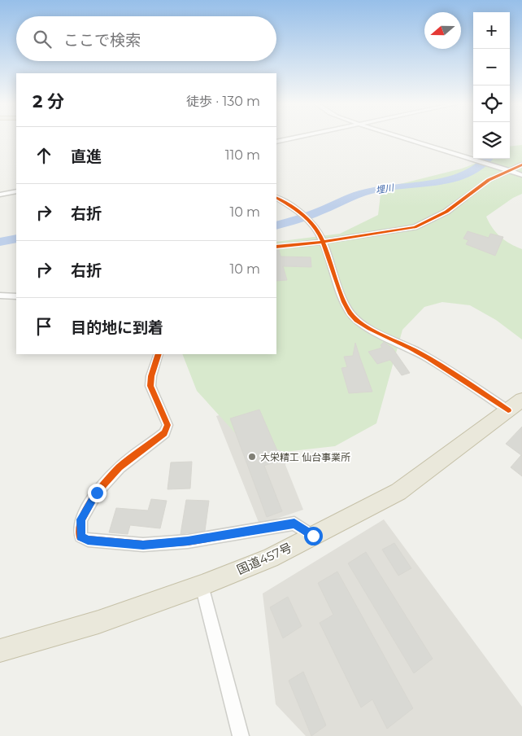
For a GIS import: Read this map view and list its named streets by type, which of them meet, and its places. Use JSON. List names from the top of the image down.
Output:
{
  "streets": {
    "highway": ["国道457号"]
  },
  "water": ["埋川"],
  "places": ["大栄精工 仙台事業所"],
  "north": "left",
  "page": {
    "map_buttons": ["+", "−"],
    "search": "ここで検索",
    "heading": ["2 分", "徒歩 · 130 m"],
    "list": [
      ["直進", "110 m"],
      ["右折", "10 m"],
      ["右折", "10 m"],
      "目的地に到着"
    ]
  }
}
